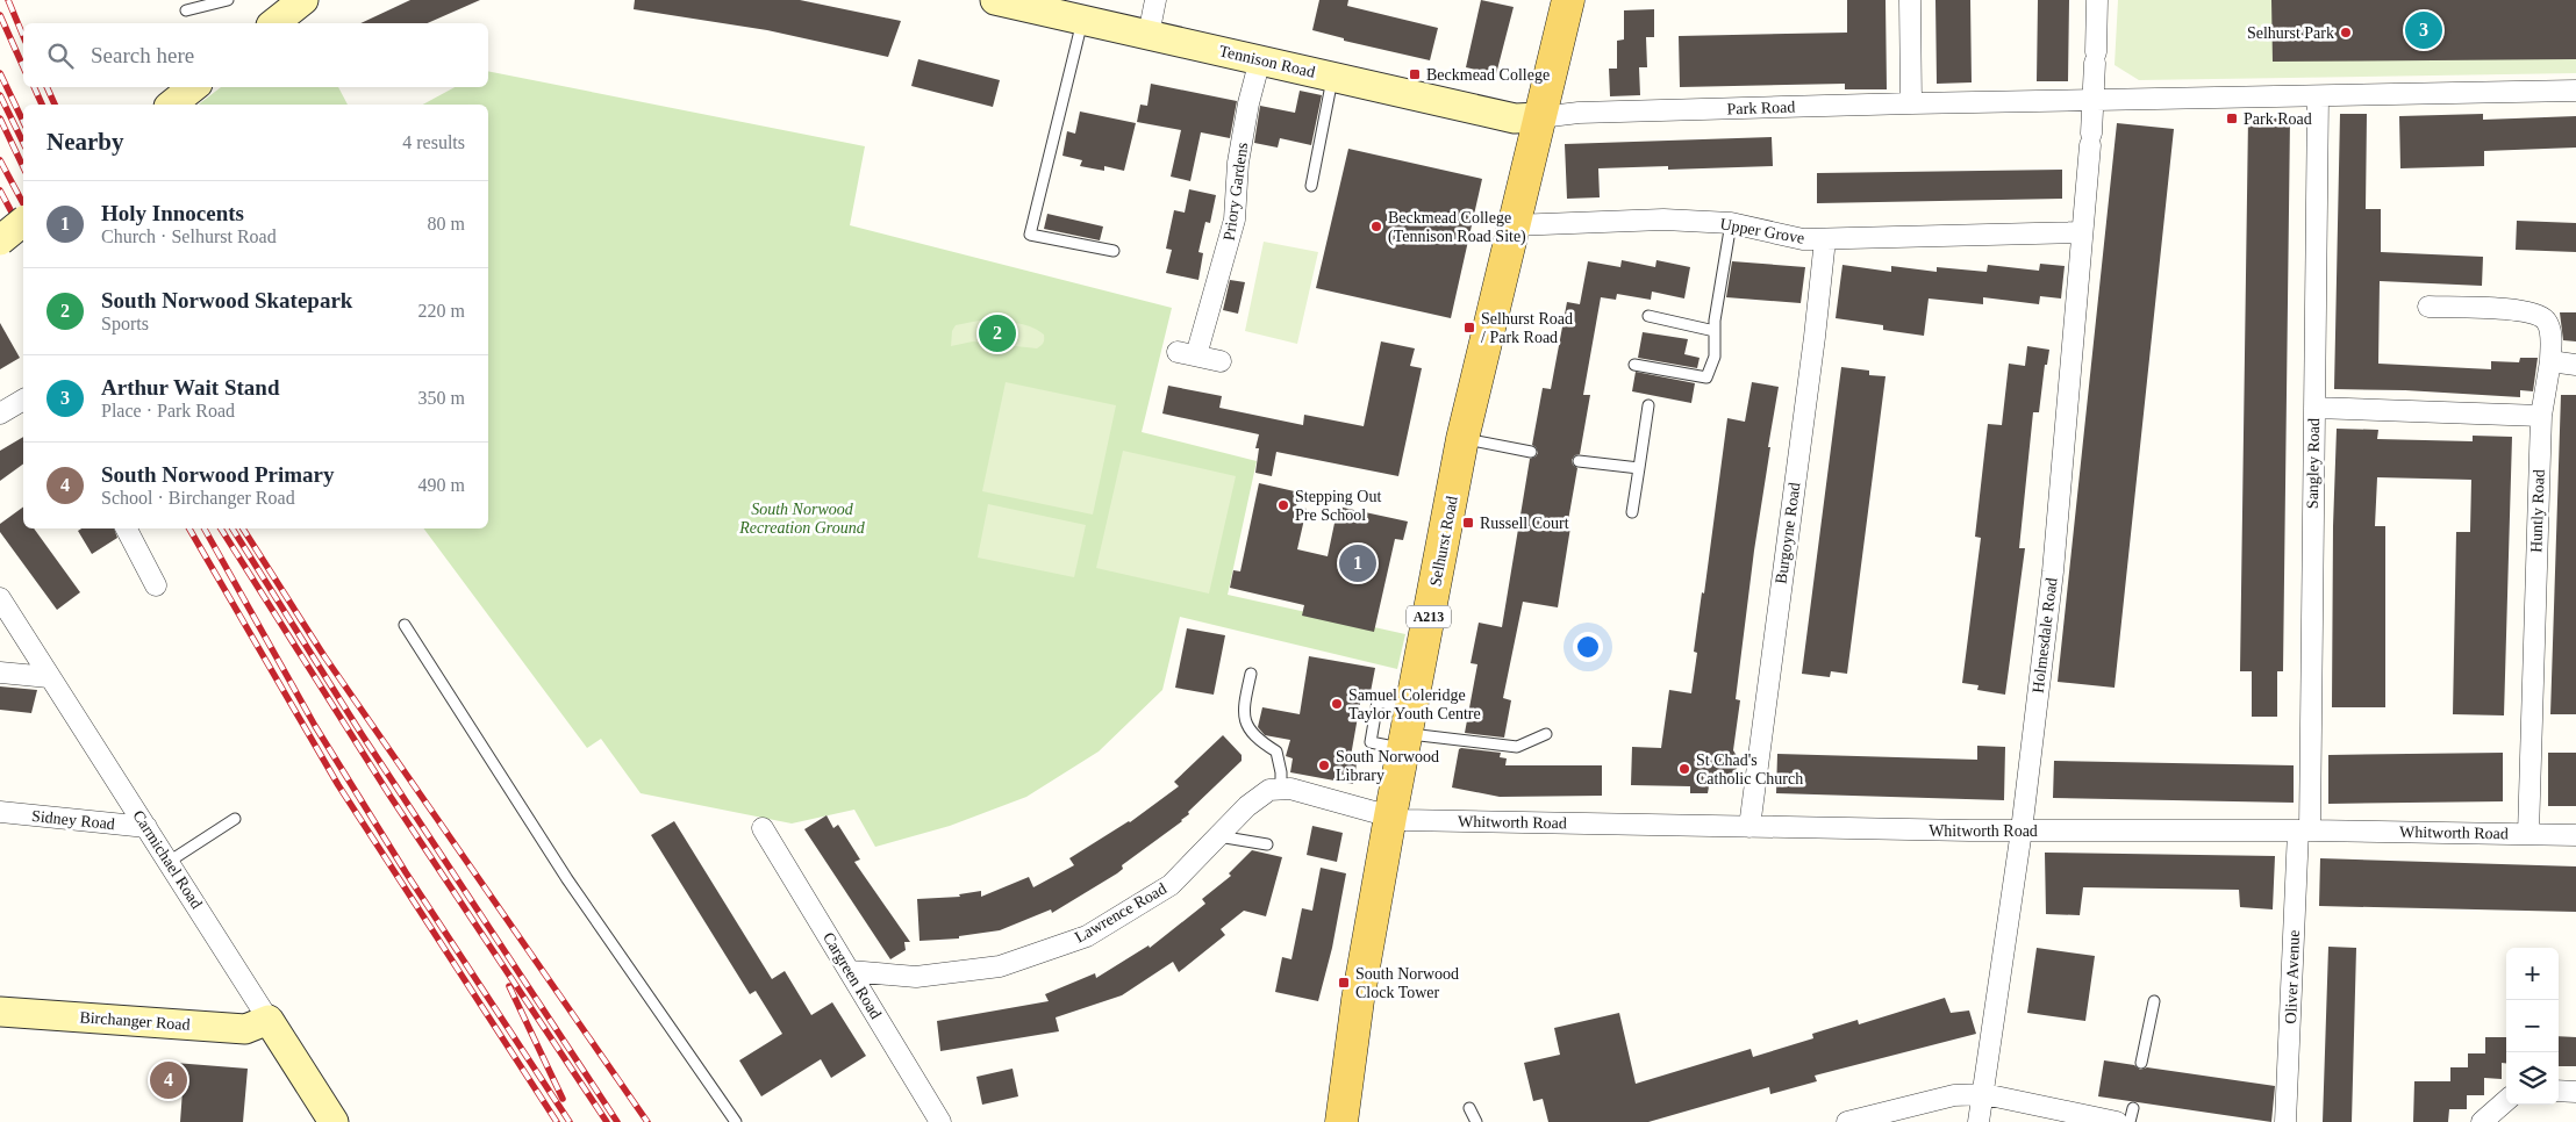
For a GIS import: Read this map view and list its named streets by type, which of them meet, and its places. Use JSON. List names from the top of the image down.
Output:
{
  "streets": {
    "main road": ["Selhurst Road", "A213"],
    "street": [
      "Tennison Road",
      "Park Road",
      "Priory Gardens",
      "Upper Grove",
      "Sangley Road",
      "Huntly Road",
      "Burgoyne Road",
      "Holmesdale Road",
      "Sidney Road",
      "Whitworth Road",
      "Carmichael Road",
      "Lawrence Road",
      "Cargreen Road",
      "Oliver Avenue",
      "Birchanger Road"
    ]
  },
  "crossings": [
    ["Tennison Road", "Park Road"],
    ["Tennison Road", "Priory Gardens"],
    ["Tennison Road", "Selhurst Road"],
    ["Park Road", "Sangley Road"],
    ["Park Road", "Selhurst Road"],
    ["Park Road", "Holmesdale Road"],
    ["Upper Grove", "Burgoyne Road"],
    ["Upper Grove", "Selhurst Road"],
    ["Upper Grove", "Holmesdale Road"],
    ["Sangley Road", "Whitworth Road"],
    ["Sangley Road", "Oliver Avenue"],
    ["Huntly Road", "Whitworth Road"],
    ["Burgoyne Road", "Whitworth Road"],
    ["Selhurst Road", "Whitworth Road"],
    ["Holmesdale Road", "Whitworth Road"],
    ["Sidney Road", "Carmichael Road"],
    ["Whitworth Road", "Oliver Avenue"],
    ["Carmichael Road", "Birchanger Road"],
    ["Lawrence Road", "Cargreen Road"]
  ],
  "parks": ["South Norwood Recreation Ground"],
  "places": {
    "other": [
      "Selhurst Park",
      "Beckmead College (Tennison Road Site)",
      "Stepping Out Pre School",
      "Samuel Coleridge Taylor Youth Centre",
      "South Norwood Library",
      "St Chad's Catholic Church"
    ],
    "transit": [
      "Beckmead College",
      "Park Road",
      "Selhurst Road / Park Road",
      "Russell Court",
      "South Norwood Clock Tower"
    ]
  },
  "page": {
    "pins": [
      "3",
      "2",
      "1",
      "4"
    ],
    "search": "Search here",
    "heading": ["Nearby", "4 results"],
    "list": [
      {
        "mark": "1",
        "name": "Holy Innocents",
        "note": "Church · Selhurst Road",
        "value": "80 m"
      },
      {
        "mark": "2",
        "name": "South Norwood Skatepark",
        "note": "Sports",
        "value": "220 m"
      },
      {
        "mark": "3",
        "name": "Arthur Wait Stand",
        "note": "Place · Park Road",
        "value": "350 m"
      },
      {
        "mark": "4",
        "name": "South Norwood Primary",
        "note": "School · Birchanger Road",
        "value": "490 m"
      }
    ],
    "map_buttons": ["+", "−"]
  }
}
